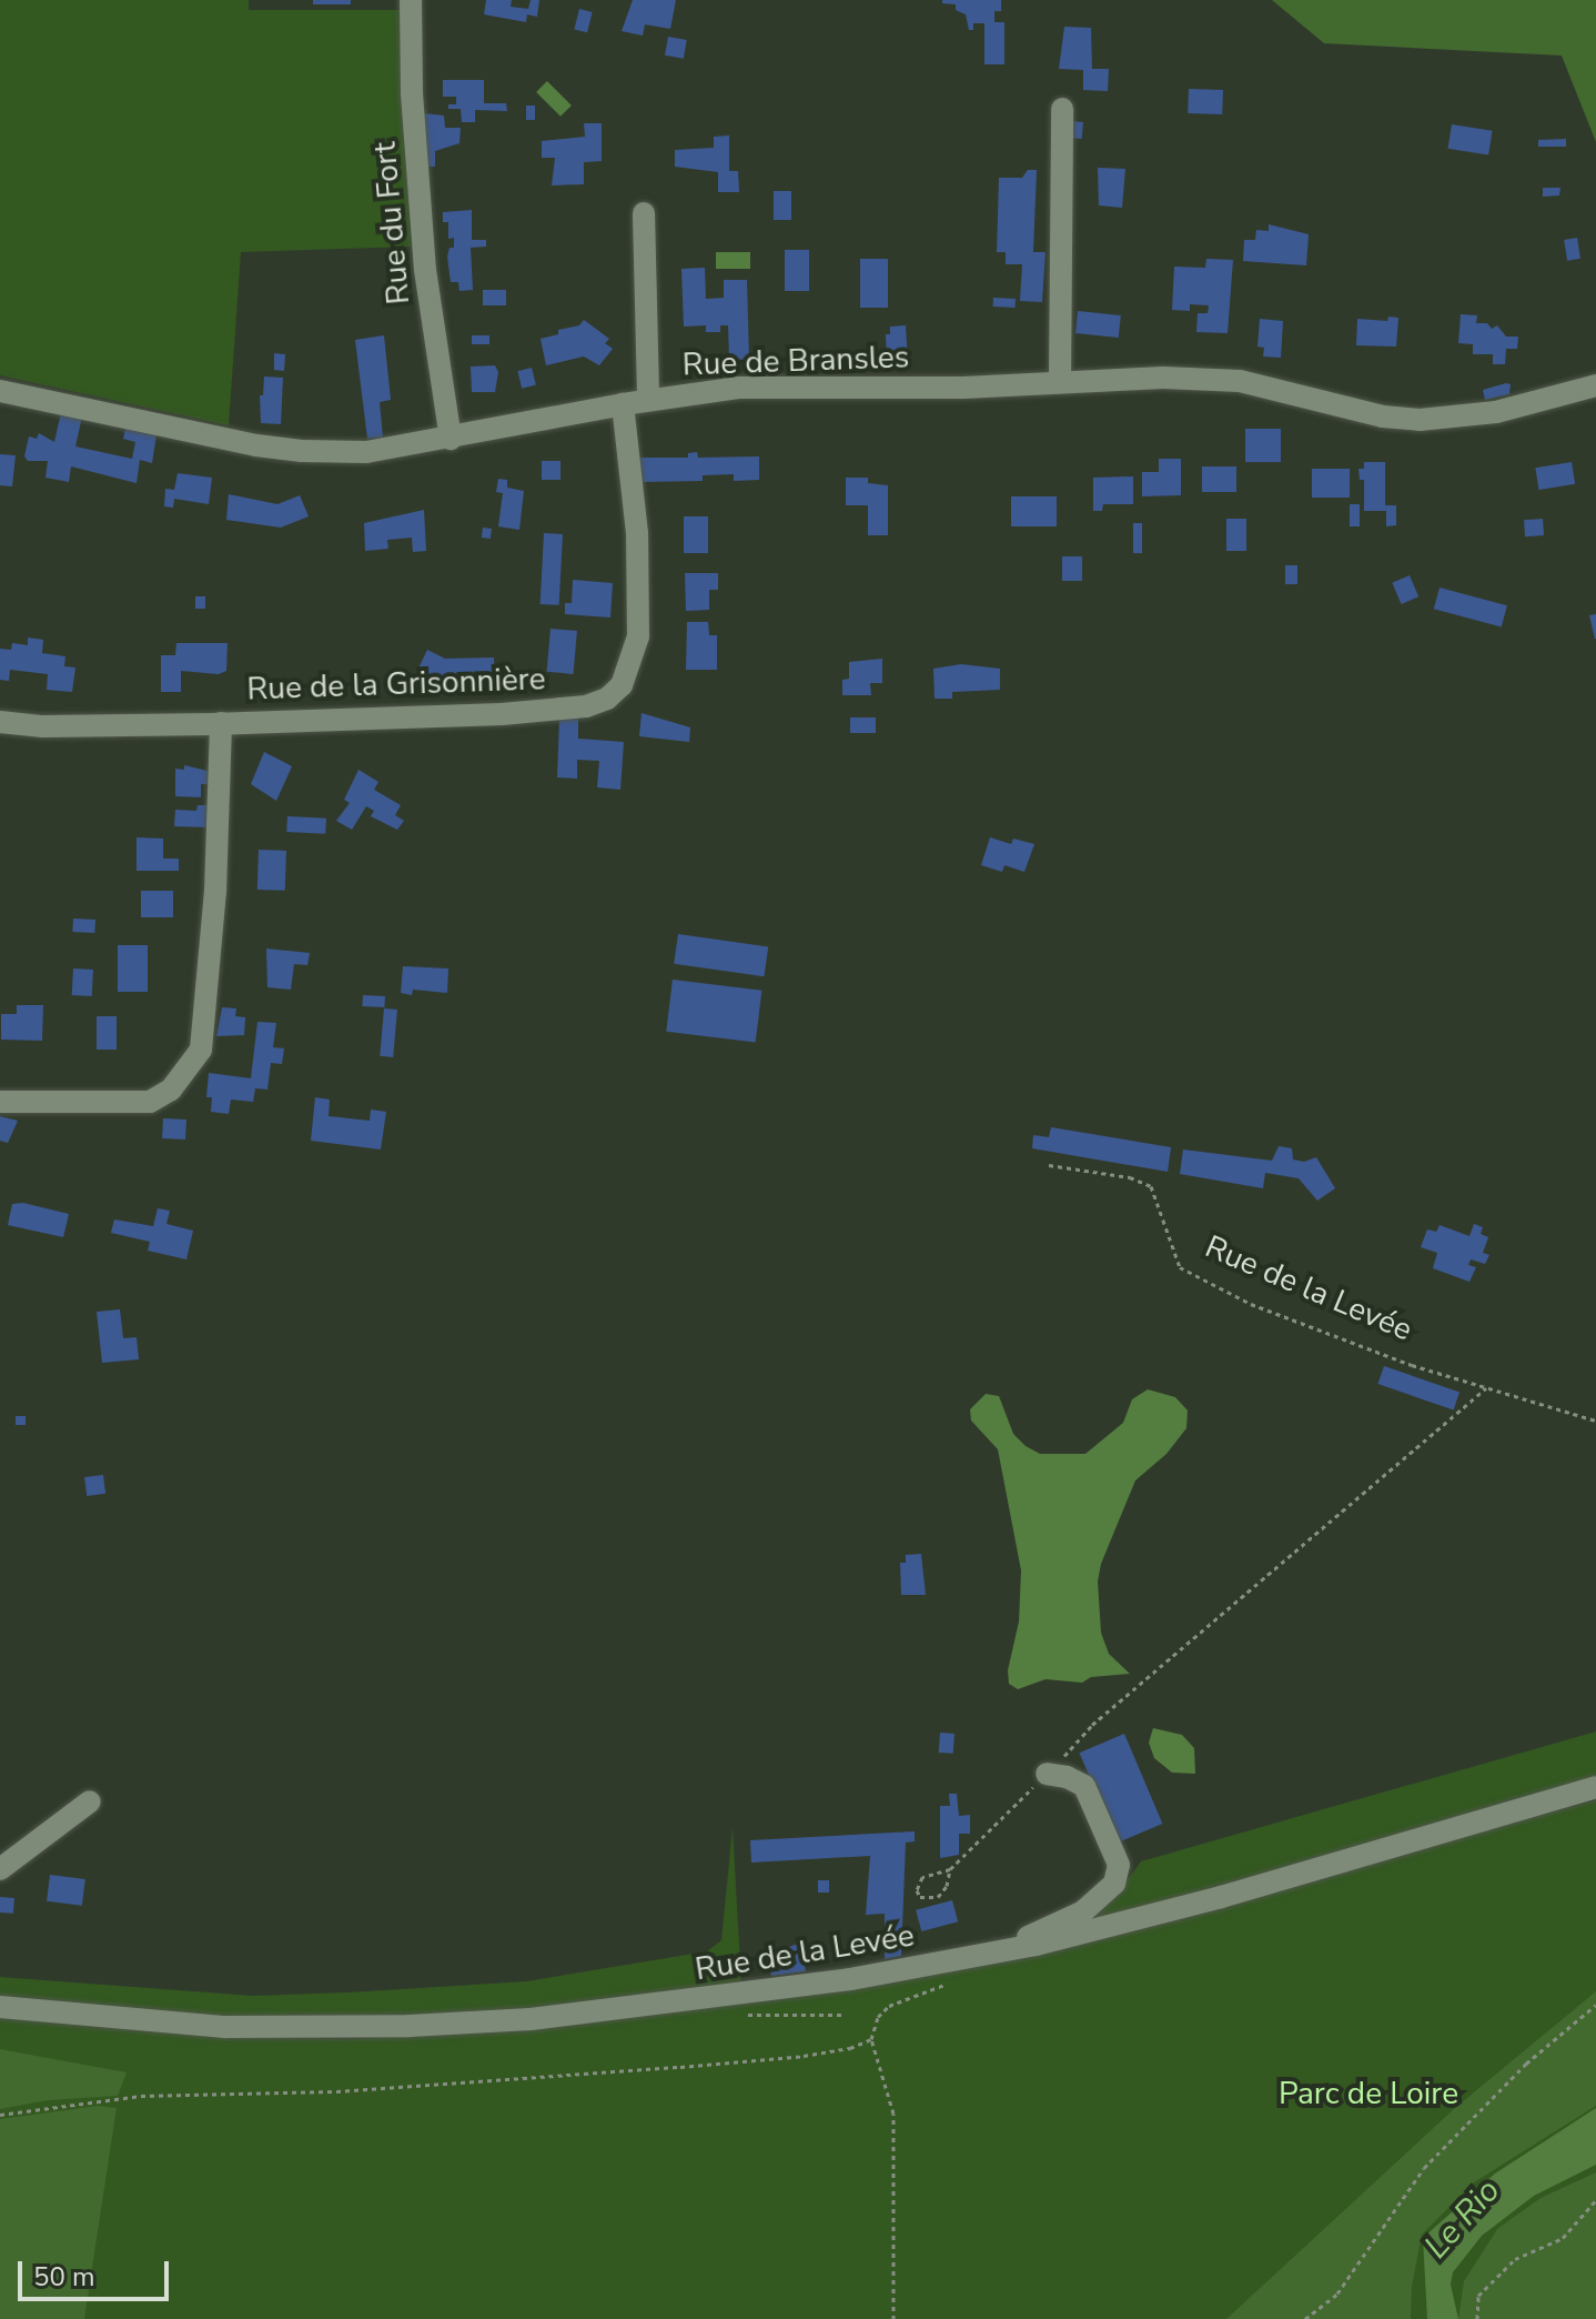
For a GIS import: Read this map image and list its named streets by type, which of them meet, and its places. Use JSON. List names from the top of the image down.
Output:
{
  "streets": {
    "street": [
      "Rue du Fort",
      "Rue de Bransles",
      "Rue de la Grisonnière",
      "Rue de la Levée"
    ]
  },
  "crossings": [
    ["Rue du Fort", "Rue de Bransles"],
    ["Rue de Bransles", "Rue de la Grisonnière"]
  ],
  "water": ["Le Rio"],
  "parks": ["Parc de Loire"],
  "scale_bar": "50 m"
}
